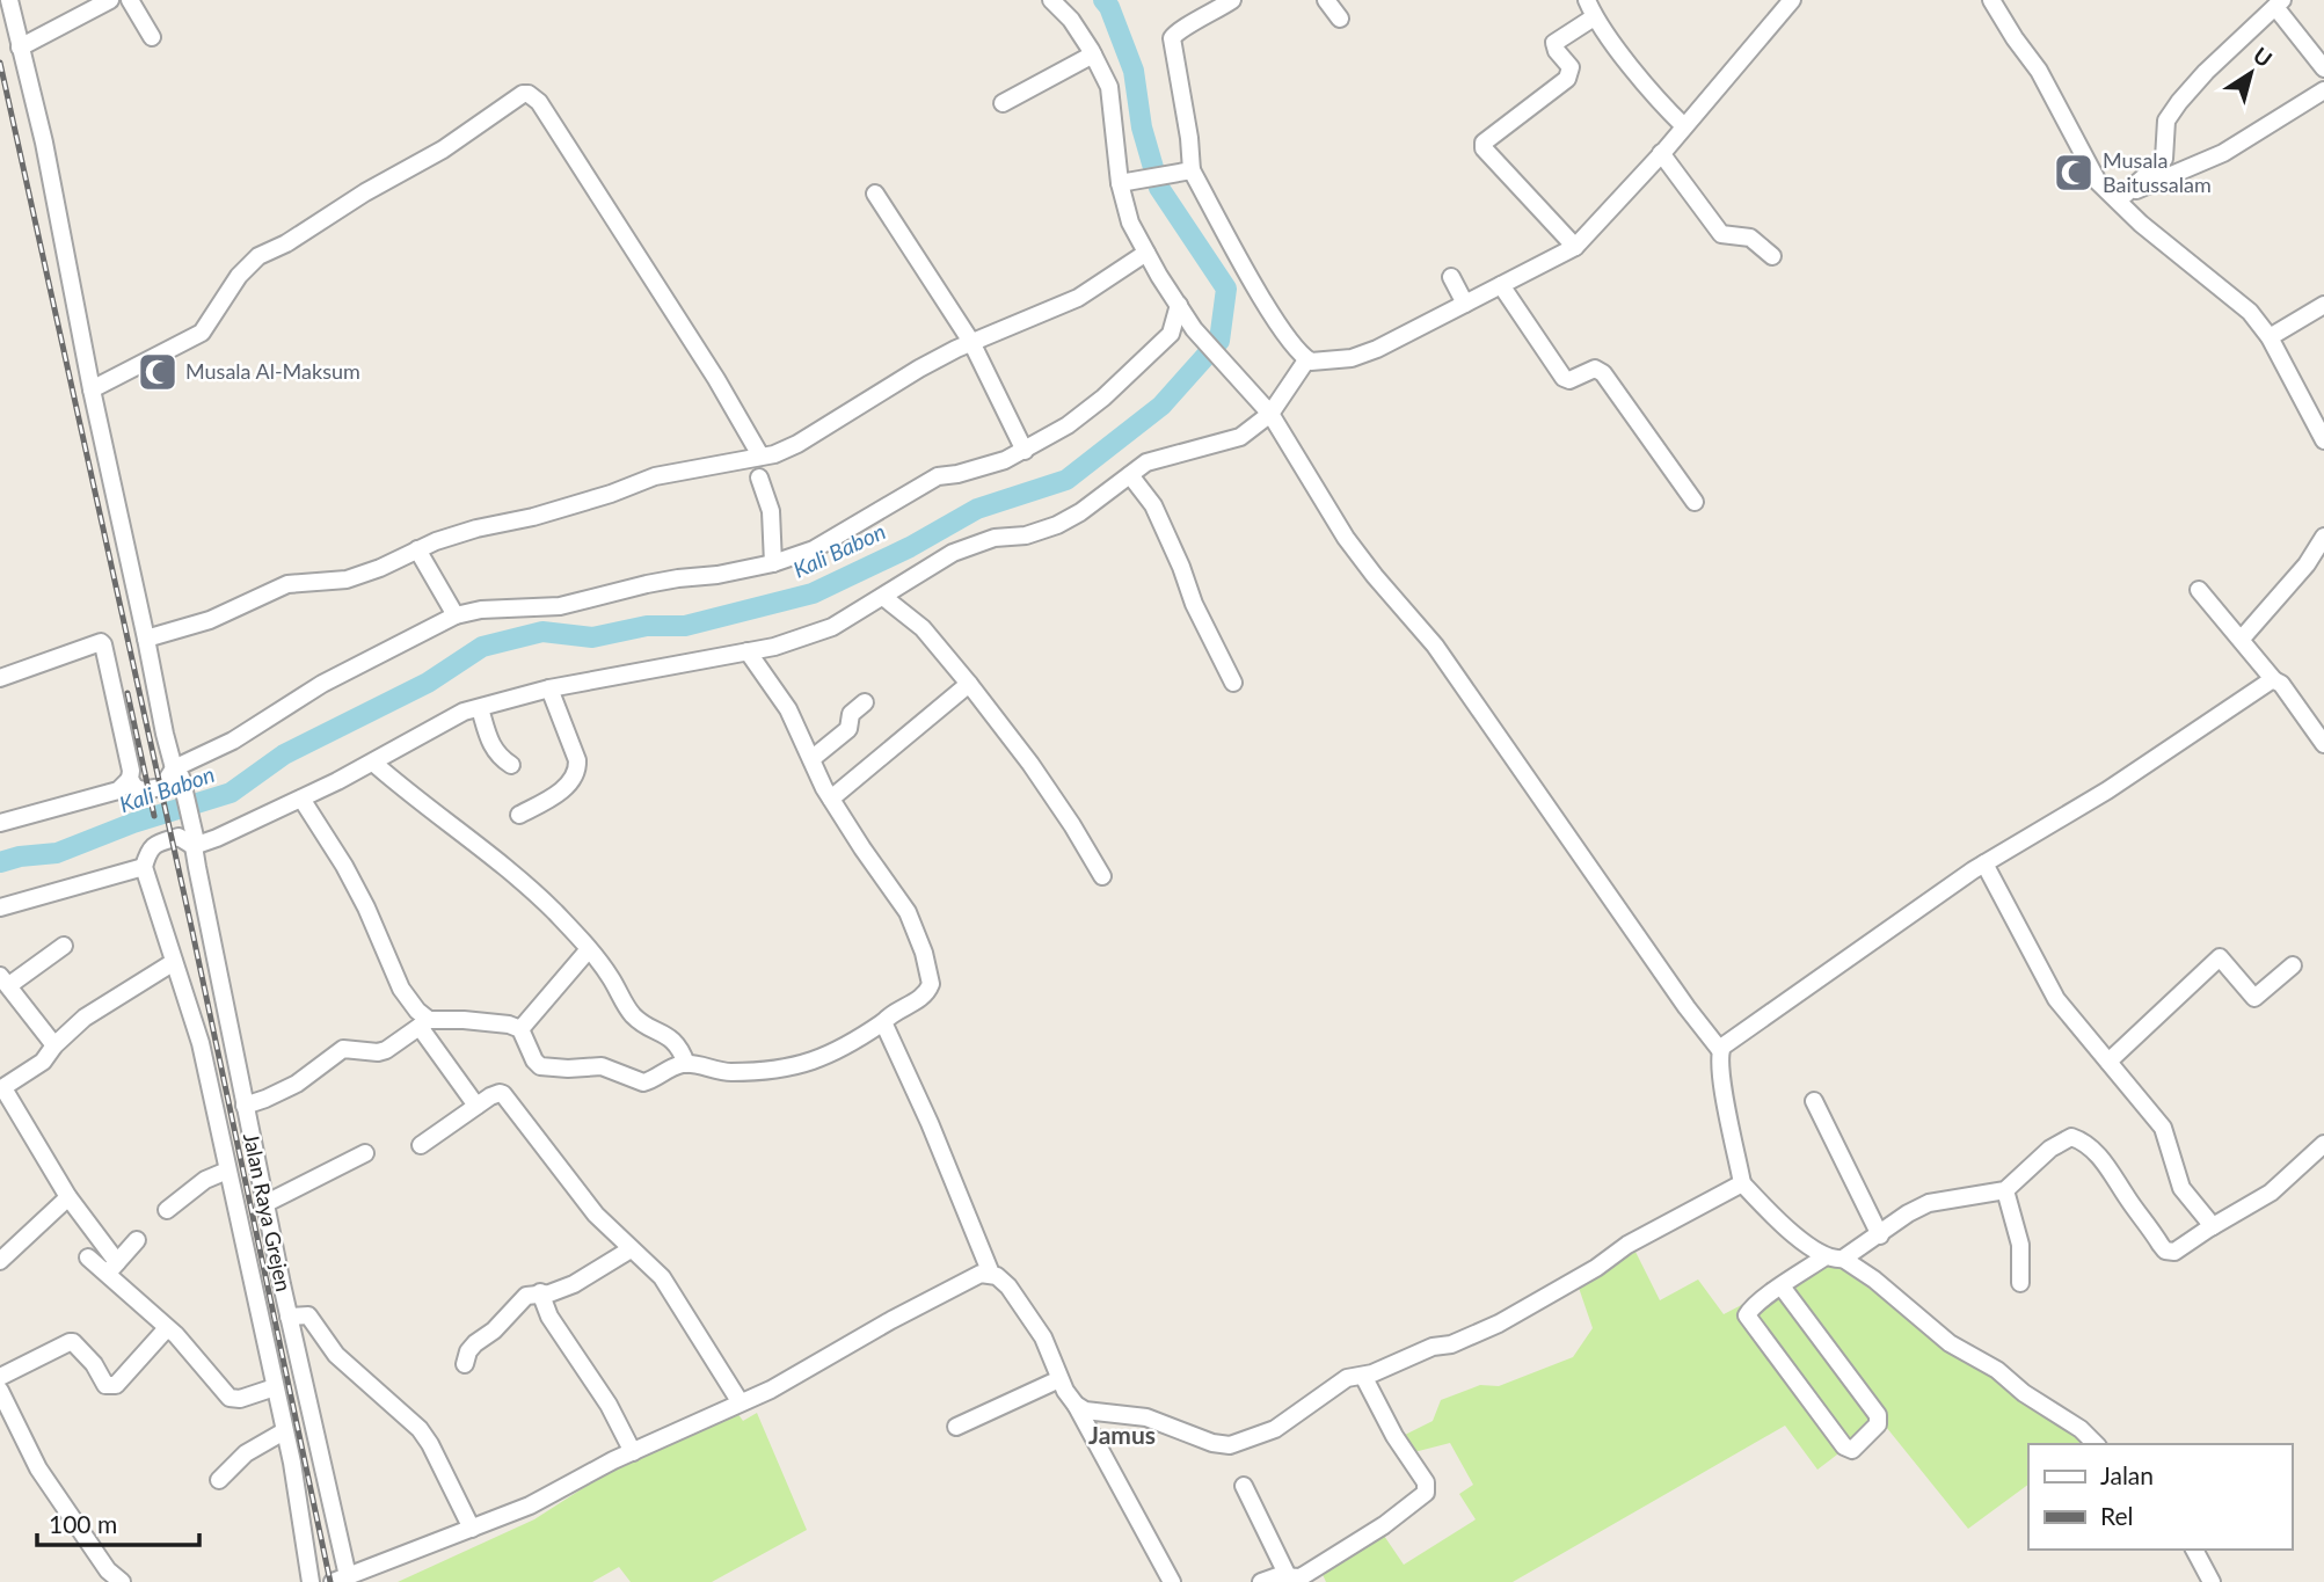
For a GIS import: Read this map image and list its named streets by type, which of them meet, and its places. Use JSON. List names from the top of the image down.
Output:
{
  "streets": {
    "street": ["Jalan Raya Grejen"]
  },
  "districts": ["Jamus"],
  "water": ["Kali Babon"],
  "places": {
    "mosque": ["Musala Baitussalam", "Musala Al-Maksum"]
  },
  "legend": ["Jalan", "Rel"],
  "scale_bar": "100 m",
  "north": "top right"
}
